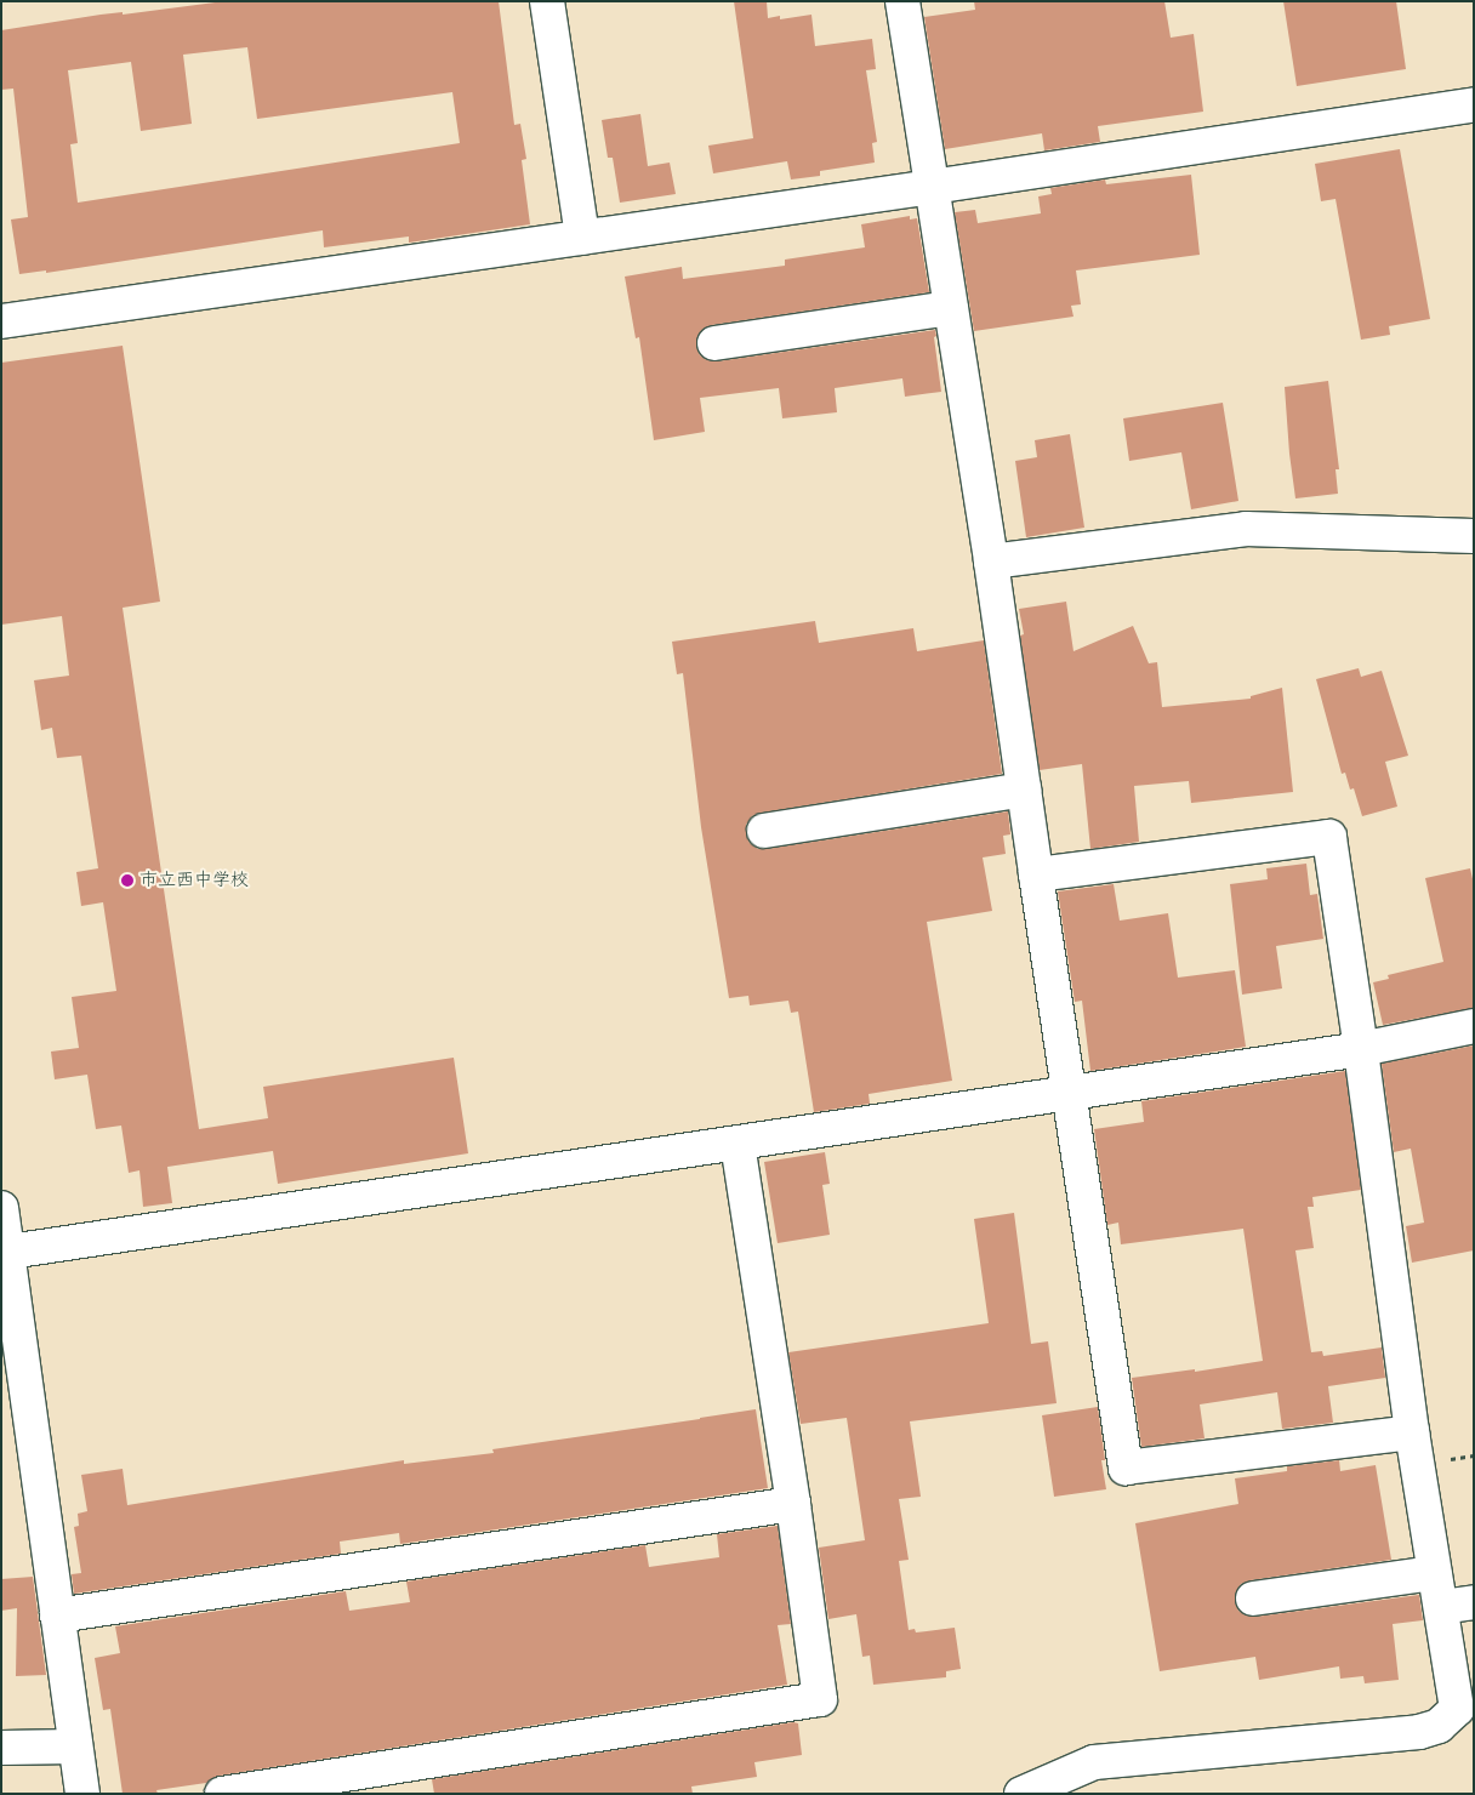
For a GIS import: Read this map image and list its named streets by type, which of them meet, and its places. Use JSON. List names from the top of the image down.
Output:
{
  "places": ["市立西中学校"]
}
